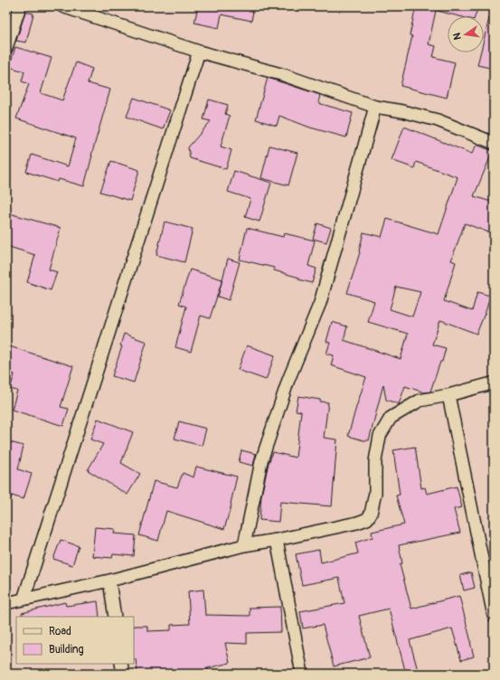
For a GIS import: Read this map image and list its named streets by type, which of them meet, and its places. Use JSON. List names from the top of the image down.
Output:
{
  "legend": ["Road", "Building"],
  "north": "left"
}
